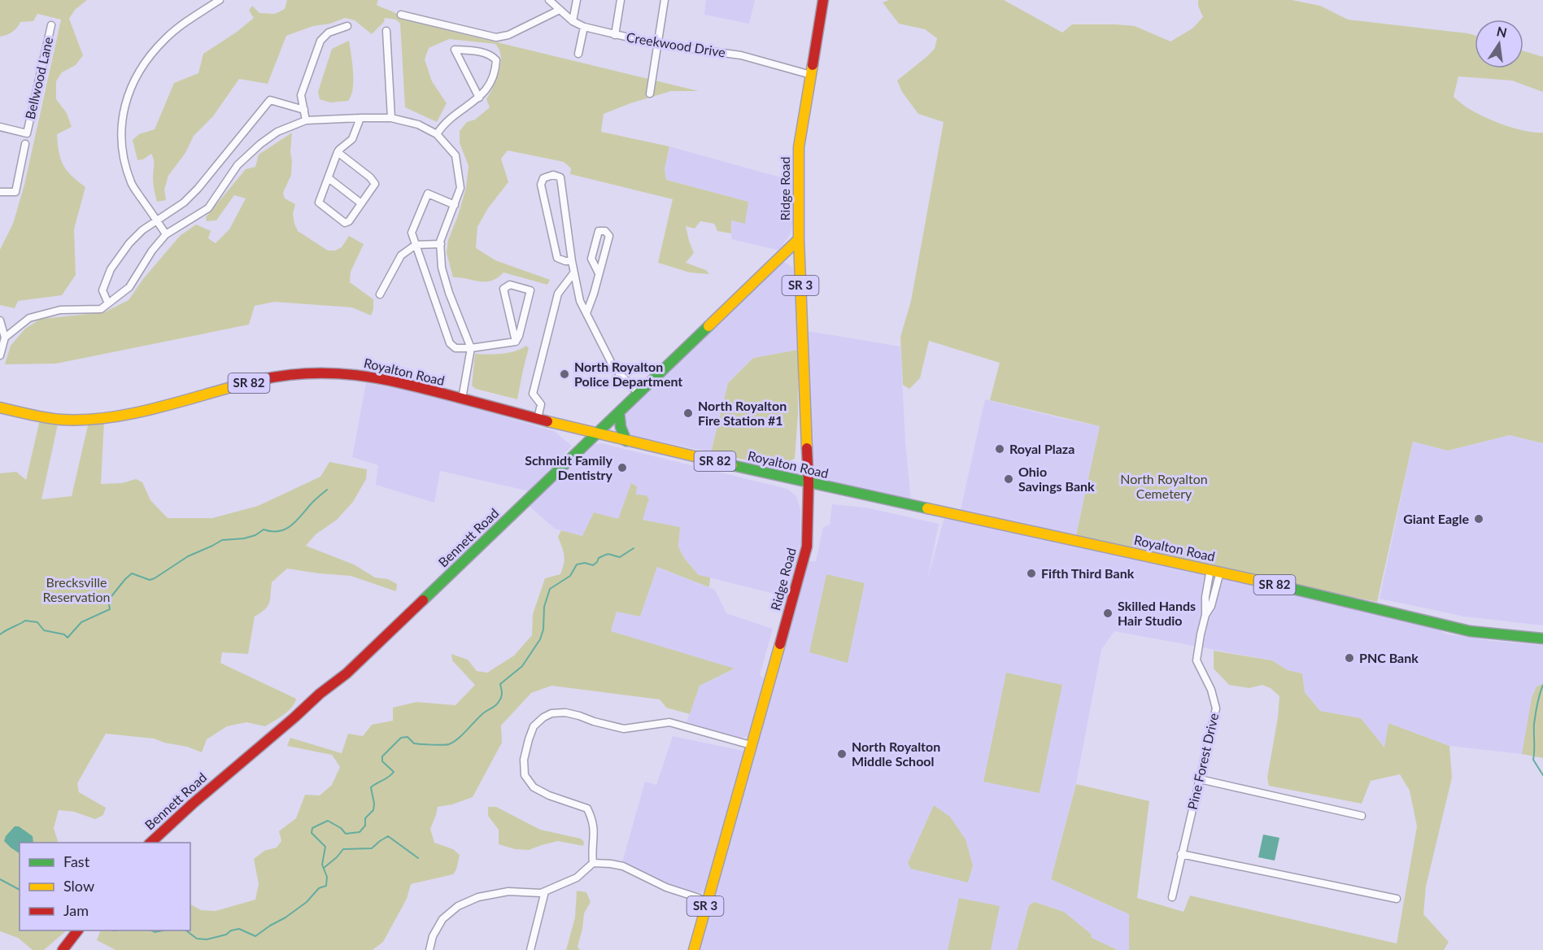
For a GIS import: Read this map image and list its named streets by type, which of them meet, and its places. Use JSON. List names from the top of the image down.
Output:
{
  "streets": {
    "main road": [
      "Ridge Road",
      "SR 3",
      "Royalton Road",
      "SR 82",
      "Bennett Road"
    ],
    "street": ["Creekwood Drive", "Bellwood Lane", "Pine Forest Drive"]
  },
  "crossings": [
    ["Creekwood Drive", "Ridge Road"],
    ["Ridge Road", "Royalton Road"],
    ["Ridge Road", "Bennett Road"],
    ["Royalton Road", "Bennett Road"],
    ["Royalton Road", "Pine Forest Drive"]
  ],
  "parks": ["North Royalton Cemetery", "Brecksville Reservation"],
  "places": [
    "North Royalton Police Department",
    "North Royalton Fire Station #1",
    "Royal Plaza",
    "Schmidt Family Dentistry",
    "Ohio Savings Bank",
    "Giant Eagle",
    "Fifth Third Bank",
    "Skilled Hands Hair Studio",
    "PNC Bank",
    "North Royalton Middle School"
  ],
  "legend": ["Fast", "Slow", "Jam"],
  "north": "top"
}
